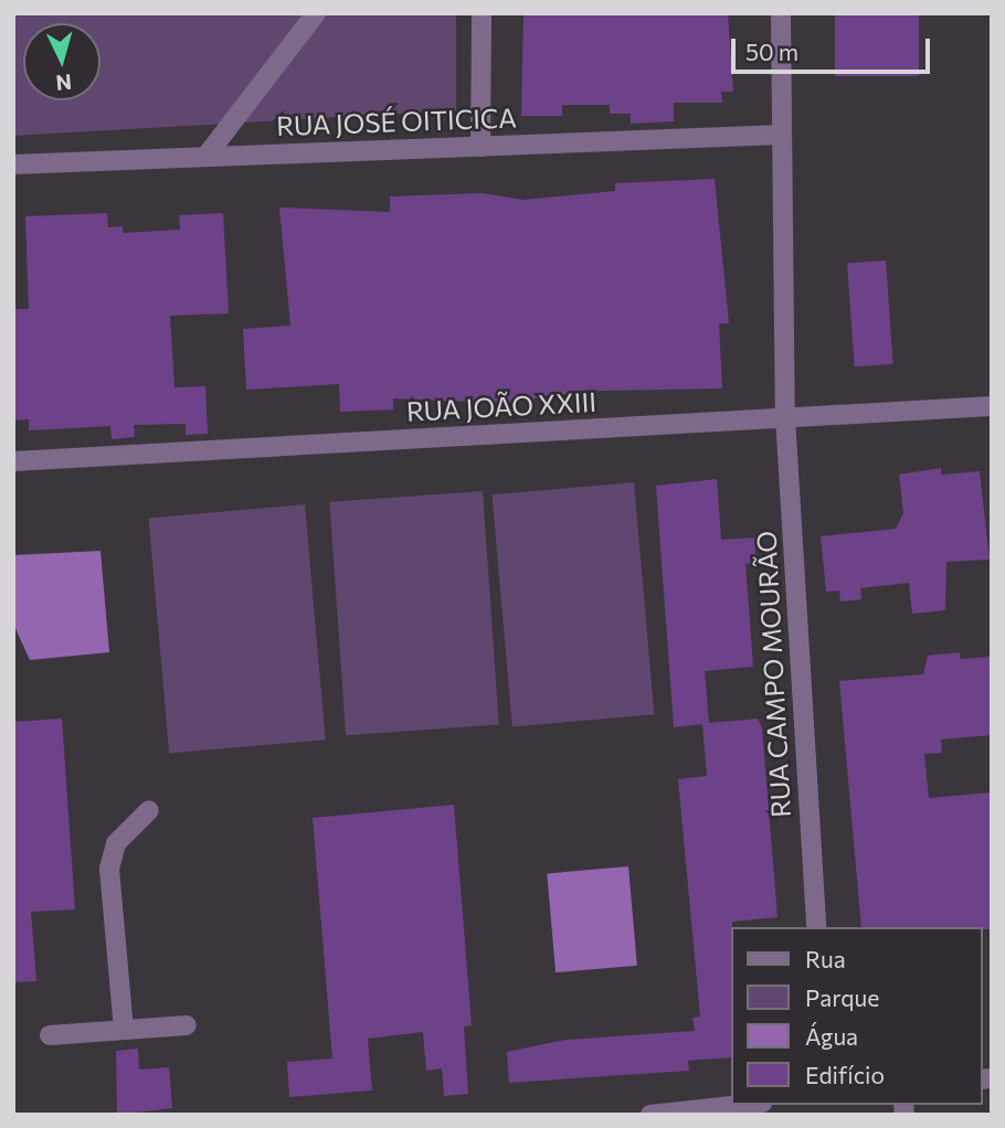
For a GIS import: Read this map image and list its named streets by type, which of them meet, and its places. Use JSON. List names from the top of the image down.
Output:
{
  "streets": {
    "street": ["RUA JOSÉ OITICICA", "RUA JOÃO XXIII", "RUA CAMPO MOURÃO"]
  },
  "crossings": [
    ["RUA JOSÉ OITICICA", "RUA CAMPO MOURÃO"],
    ["RUA JOÃO XXIII", "RUA CAMPO MOURÃO"]
  ],
  "legend": [
    "Rua",
    "Parque",
    "Água",
    "Edifício"
  ],
  "scale_bar": "50 m",
  "north": "bottom"
}
